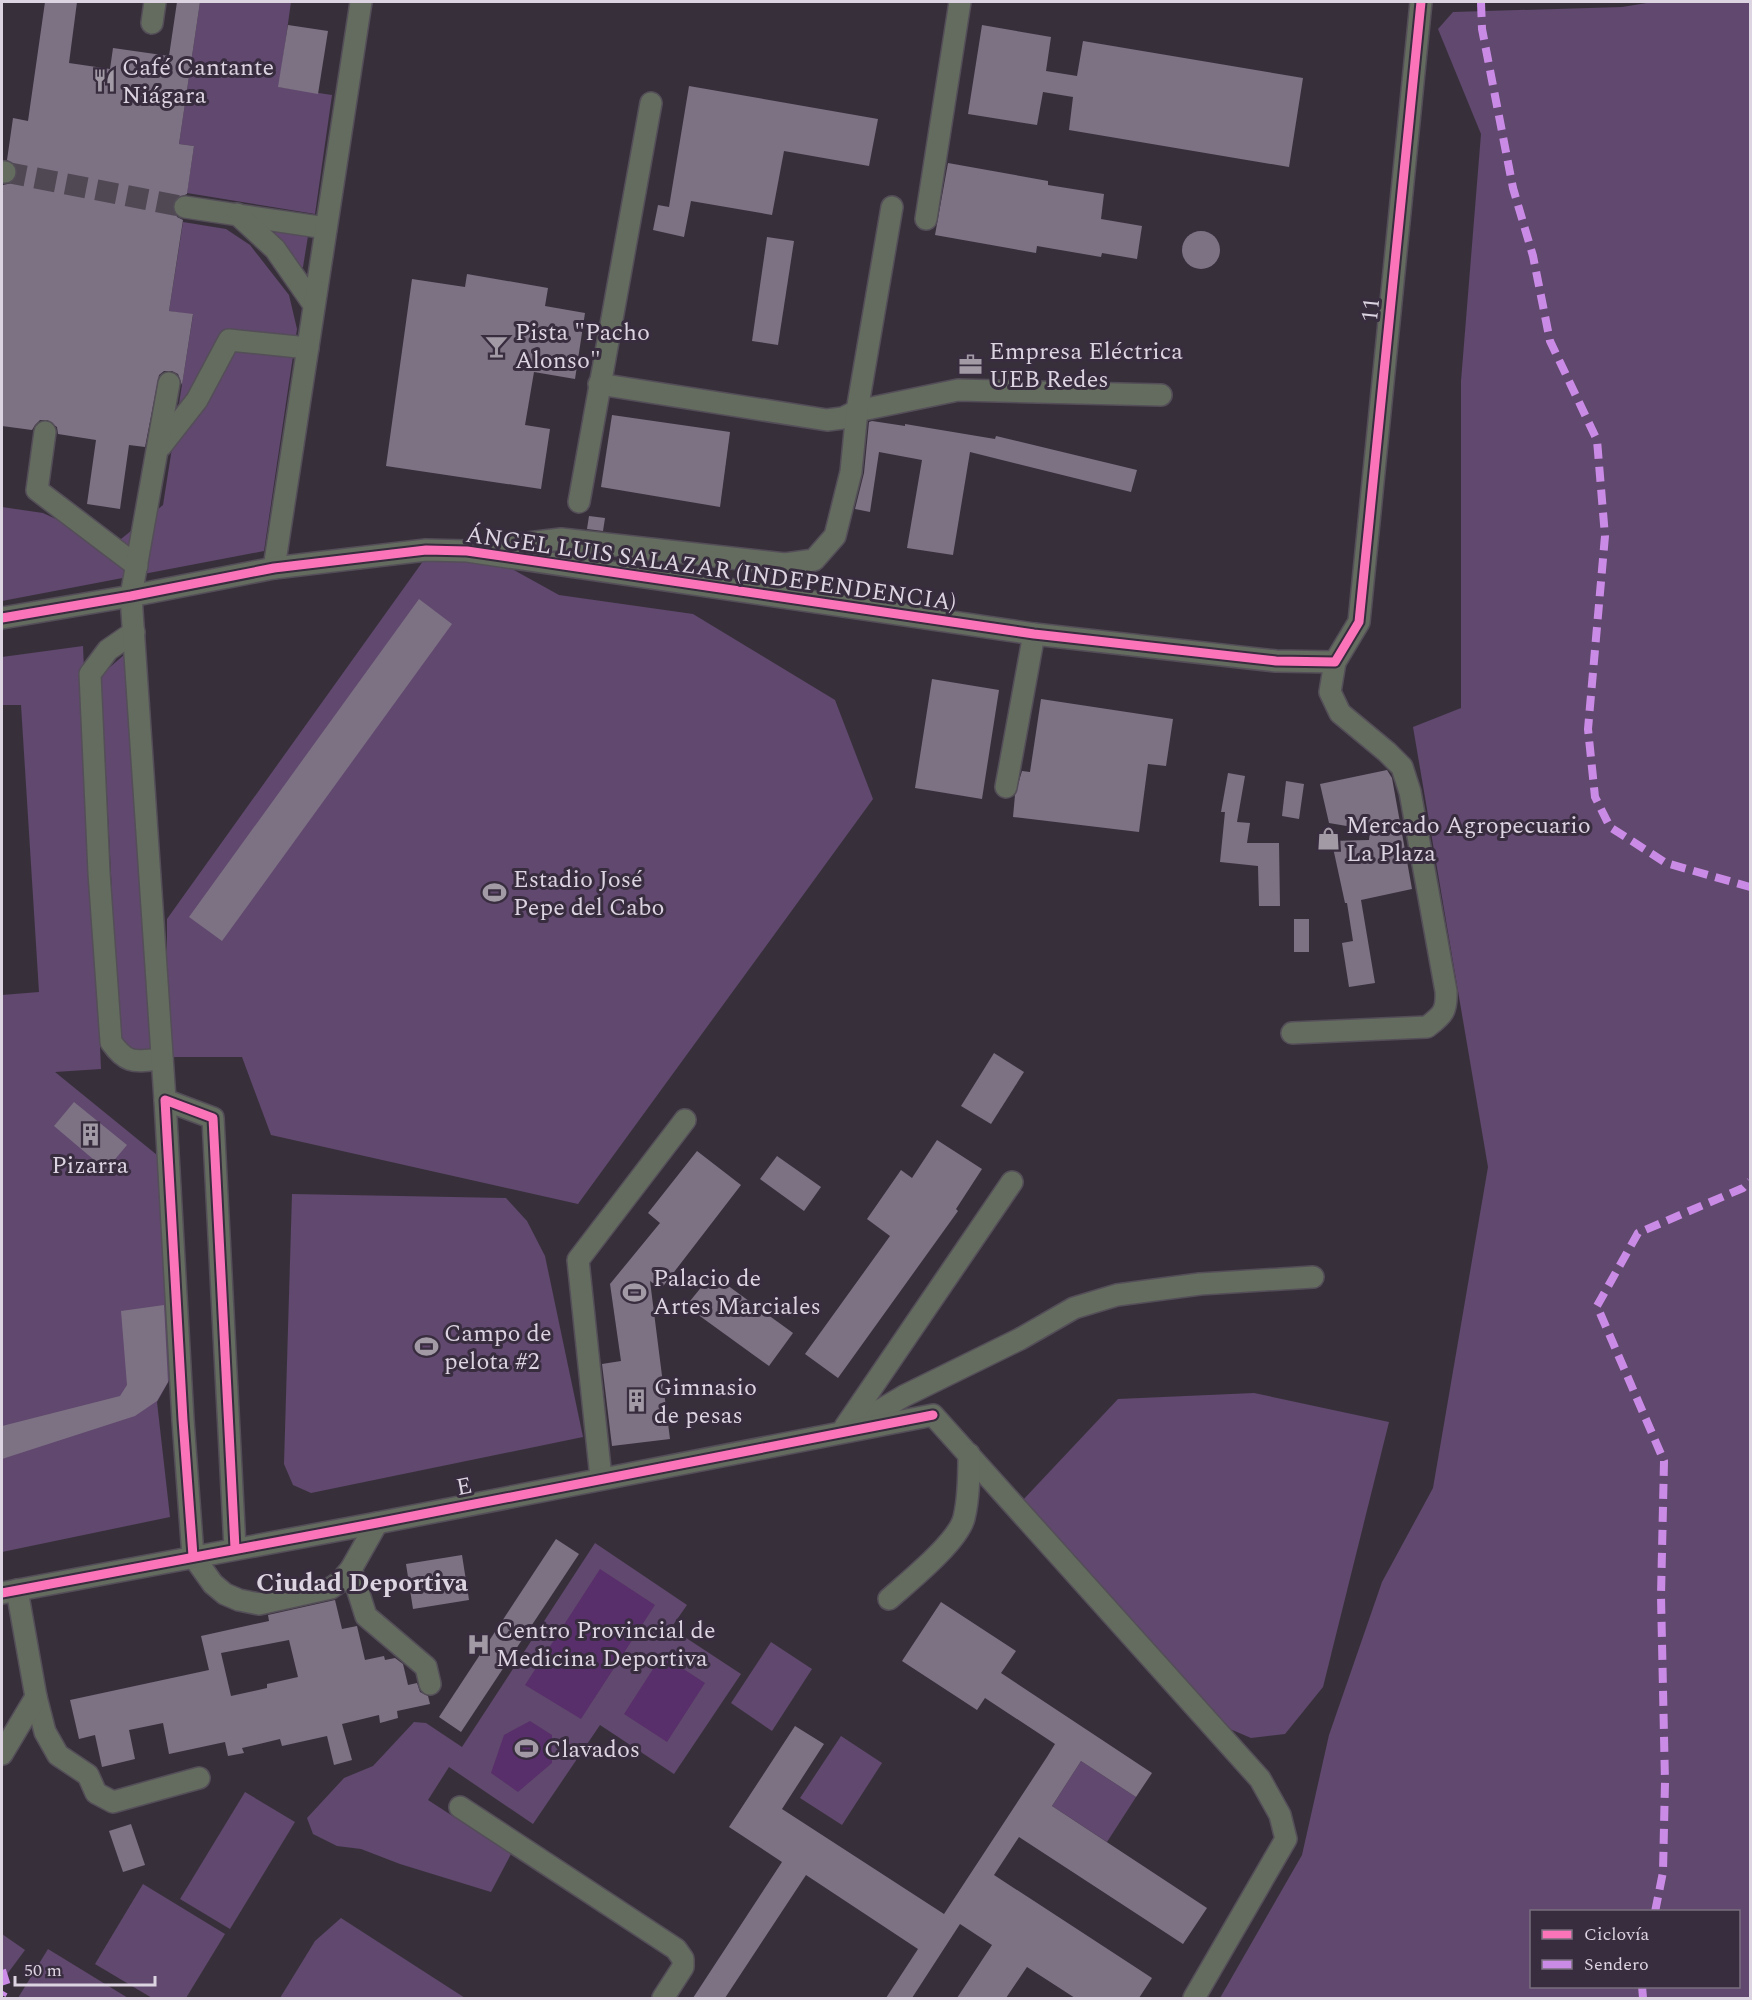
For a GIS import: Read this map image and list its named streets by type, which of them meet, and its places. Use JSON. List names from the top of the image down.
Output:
{
  "streets": {
    "street": ["11", "ÁNGEL LUIS SALAZAR (INDEPENDENCIA)", "E"]
  },
  "crossings": [
    ["11", "ÁNGEL LUIS SALAZAR (INDEPENDENCIA)"]
  ],
  "districts": ["Ciudad Deportiva"],
  "places": {
    "restaurant": ["Café Cantante Niágara"],
    "bar": ["Pista \"Pacho Alonso\""],
    "office": ["Empresa Eléctrica UEB Redes"],
    "shop": ["Mercado Agropecuario La Plaza"],
    "sports": [
      "Estadio José Pepe del Cabo",
      "Palacio de Artes Marciales",
      "Campo de pelota #2",
      "Clavados"
    ],
    "building": ["Pizarra", "Gimnasio de pesas"],
    "hospital": ["Centro Provincial de Medicina Deportiva"]
  },
  "legend": ["Ciclovía", "Sendero"],
  "scale_bar": "50 m"
}
